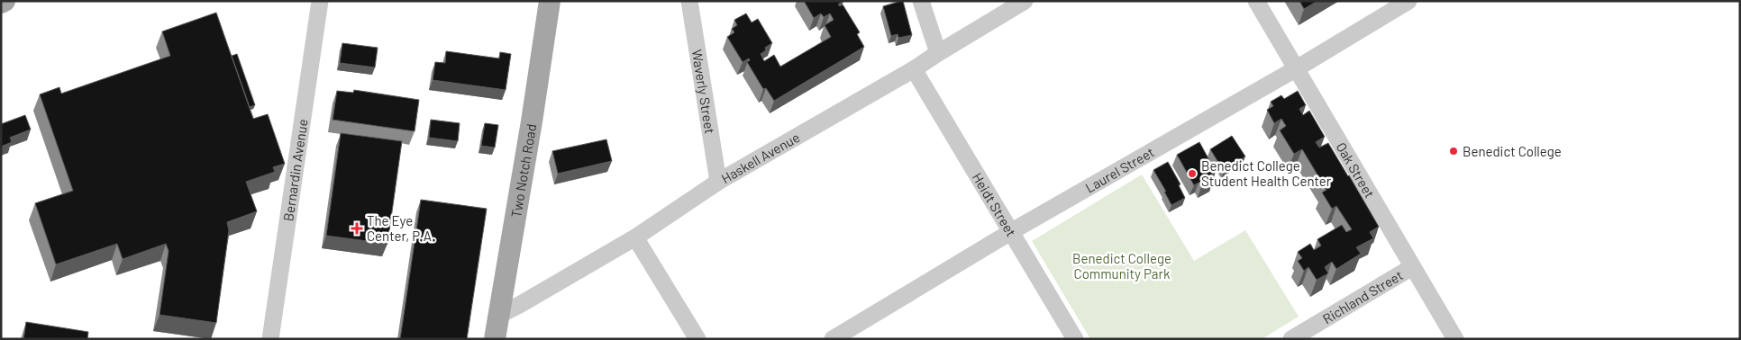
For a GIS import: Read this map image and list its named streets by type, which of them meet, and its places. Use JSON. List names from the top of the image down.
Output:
{
  "streets": {
    "main road": ["Two Notch Road"],
    "street": [
      "Waverly Street",
      "Haskell Avenue",
      "Laurel Street",
      "Bernardin Avenue",
      "Oak Street",
      "Heidt Street",
      "Richland Street"
    ]
  },
  "crossings": [
    ["Waverly Street", "Haskell Avenue"],
    ["Haskell Avenue", "Two Notch Road"],
    ["Haskell Avenue", "Heidt Street"],
    ["Laurel Street", "Oak Street"],
    ["Laurel Street", "Heidt Street"],
    ["Oak Street", "Richland Street"]
  ],
  "parks": ["Benedict College Community Park"],
  "places": {
    "other": ["Benedict College", "Benedict College Student Health Center"],
    "health": ["The Eye Center, P.A."]
  }
}
